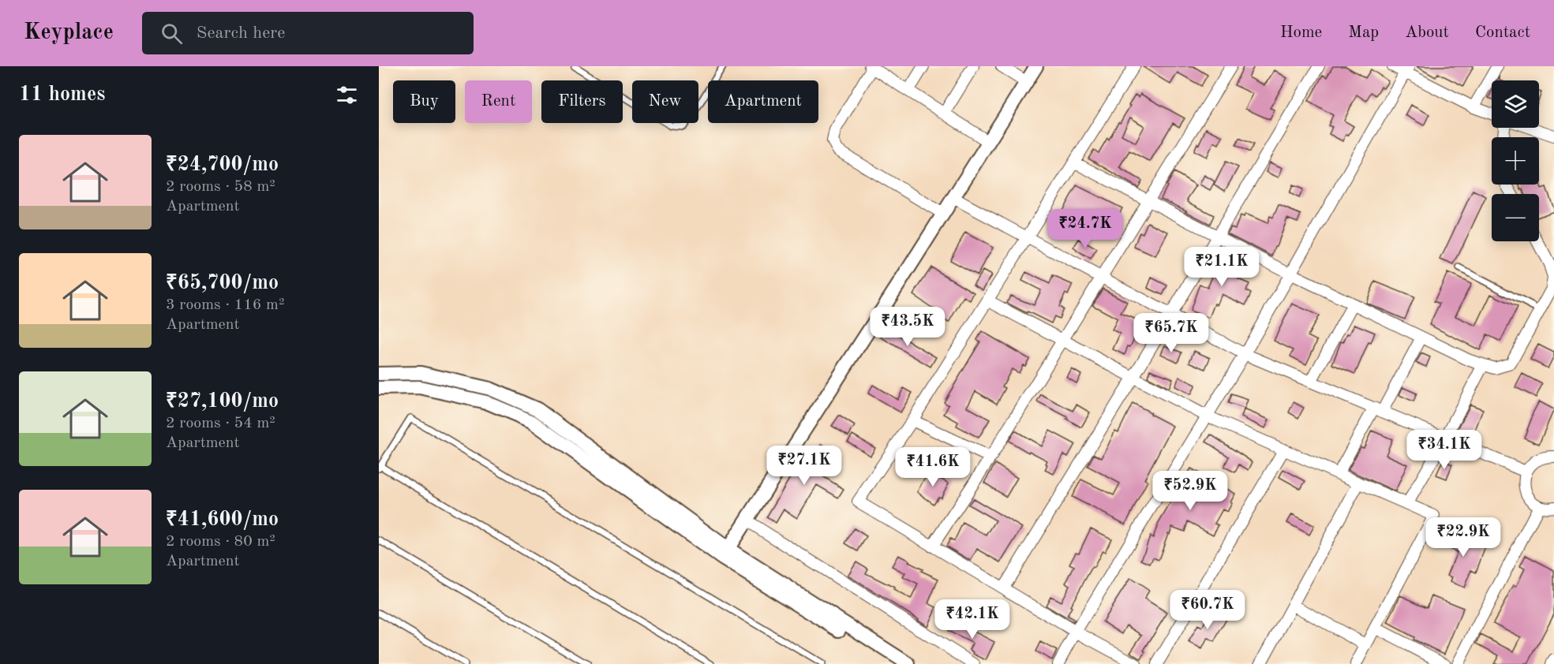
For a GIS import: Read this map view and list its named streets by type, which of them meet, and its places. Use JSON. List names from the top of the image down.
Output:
{
  "page": {
    "header": "Keyplace",
    "search": "Search here",
    "nav": [
      "Home",
      "Map",
      "About",
      "Contact"
    ],
    "heading": "11 homes",
    "map_buttons": ["+", "−"],
    "chip": [
      "Buy",
      "Rent",
      "Filters",
      "New",
      "Apartment"
    ],
    "list": [
      {
        "name": "₹24,700/mo",
        "note": "2 rooms · 58 m² · Apartment"
      },
      {
        "name": "₹65,700/mo",
        "note": "3 rooms · 116 m² · Apartment"
      },
      {
        "name": "₹27,100/mo",
        "note": "2 rooms · 54 m² · Apartment"
      },
      {
        "name": "₹41,600/mo",
        "note": "2 rooms · 80 m² · Apartment"
      }
    ],
    "price": [
      "₹24.7K",
      "₹21.1K",
      "₹43.5K",
      "₹65.7K",
      "₹34.1K",
      "₹27.1K",
      "₹41.6K",
      "₹52.9K",
      "₹22.9K",
      "₹60.7K",
      "₹42.1K"
    ]
  }
}
